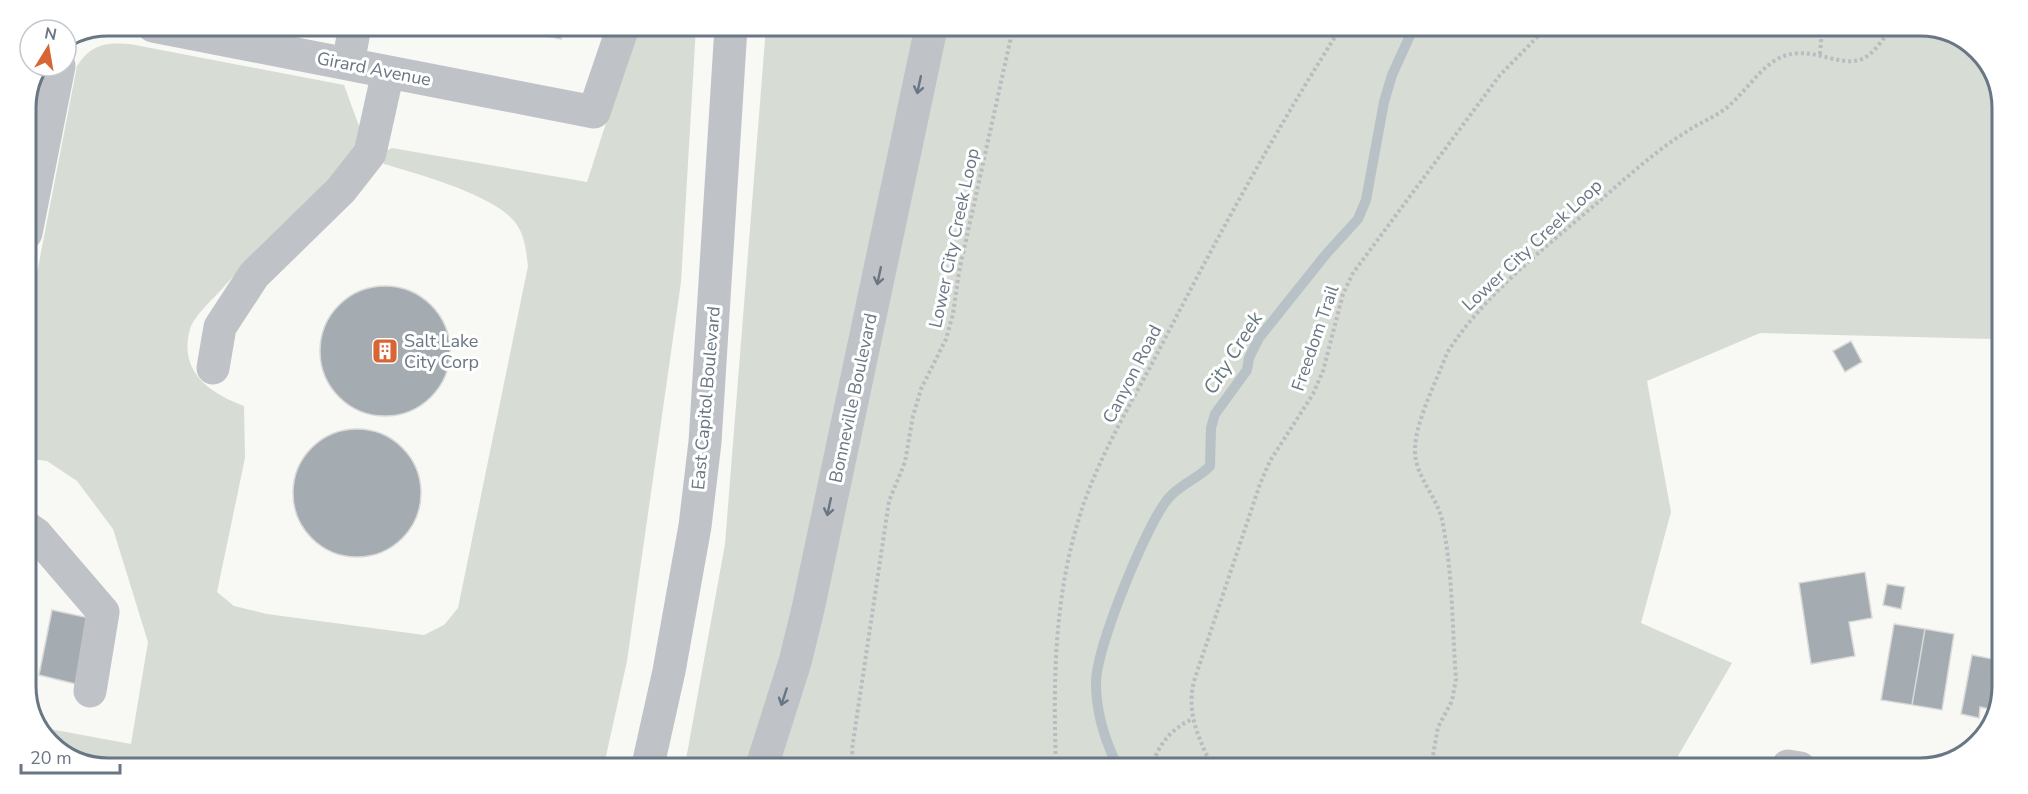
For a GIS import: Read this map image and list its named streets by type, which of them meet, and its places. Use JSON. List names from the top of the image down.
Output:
{
  "streets": {
    "street": ["Girard Avenue", "East Capitol Boulevard", "Bonneville Boulevard"],
    "path": ["Lower City Creek Loop", "Freedom Trail", "Canyon Road"]
  },
  "one_way": ["Bonneville Boulevard"],
  "water": ["City Creek"],
  "places": {
    "building": ["Salt Lake City Corp"]
  },
  "scale_bar": "20 m",
  "north": "top"
}
